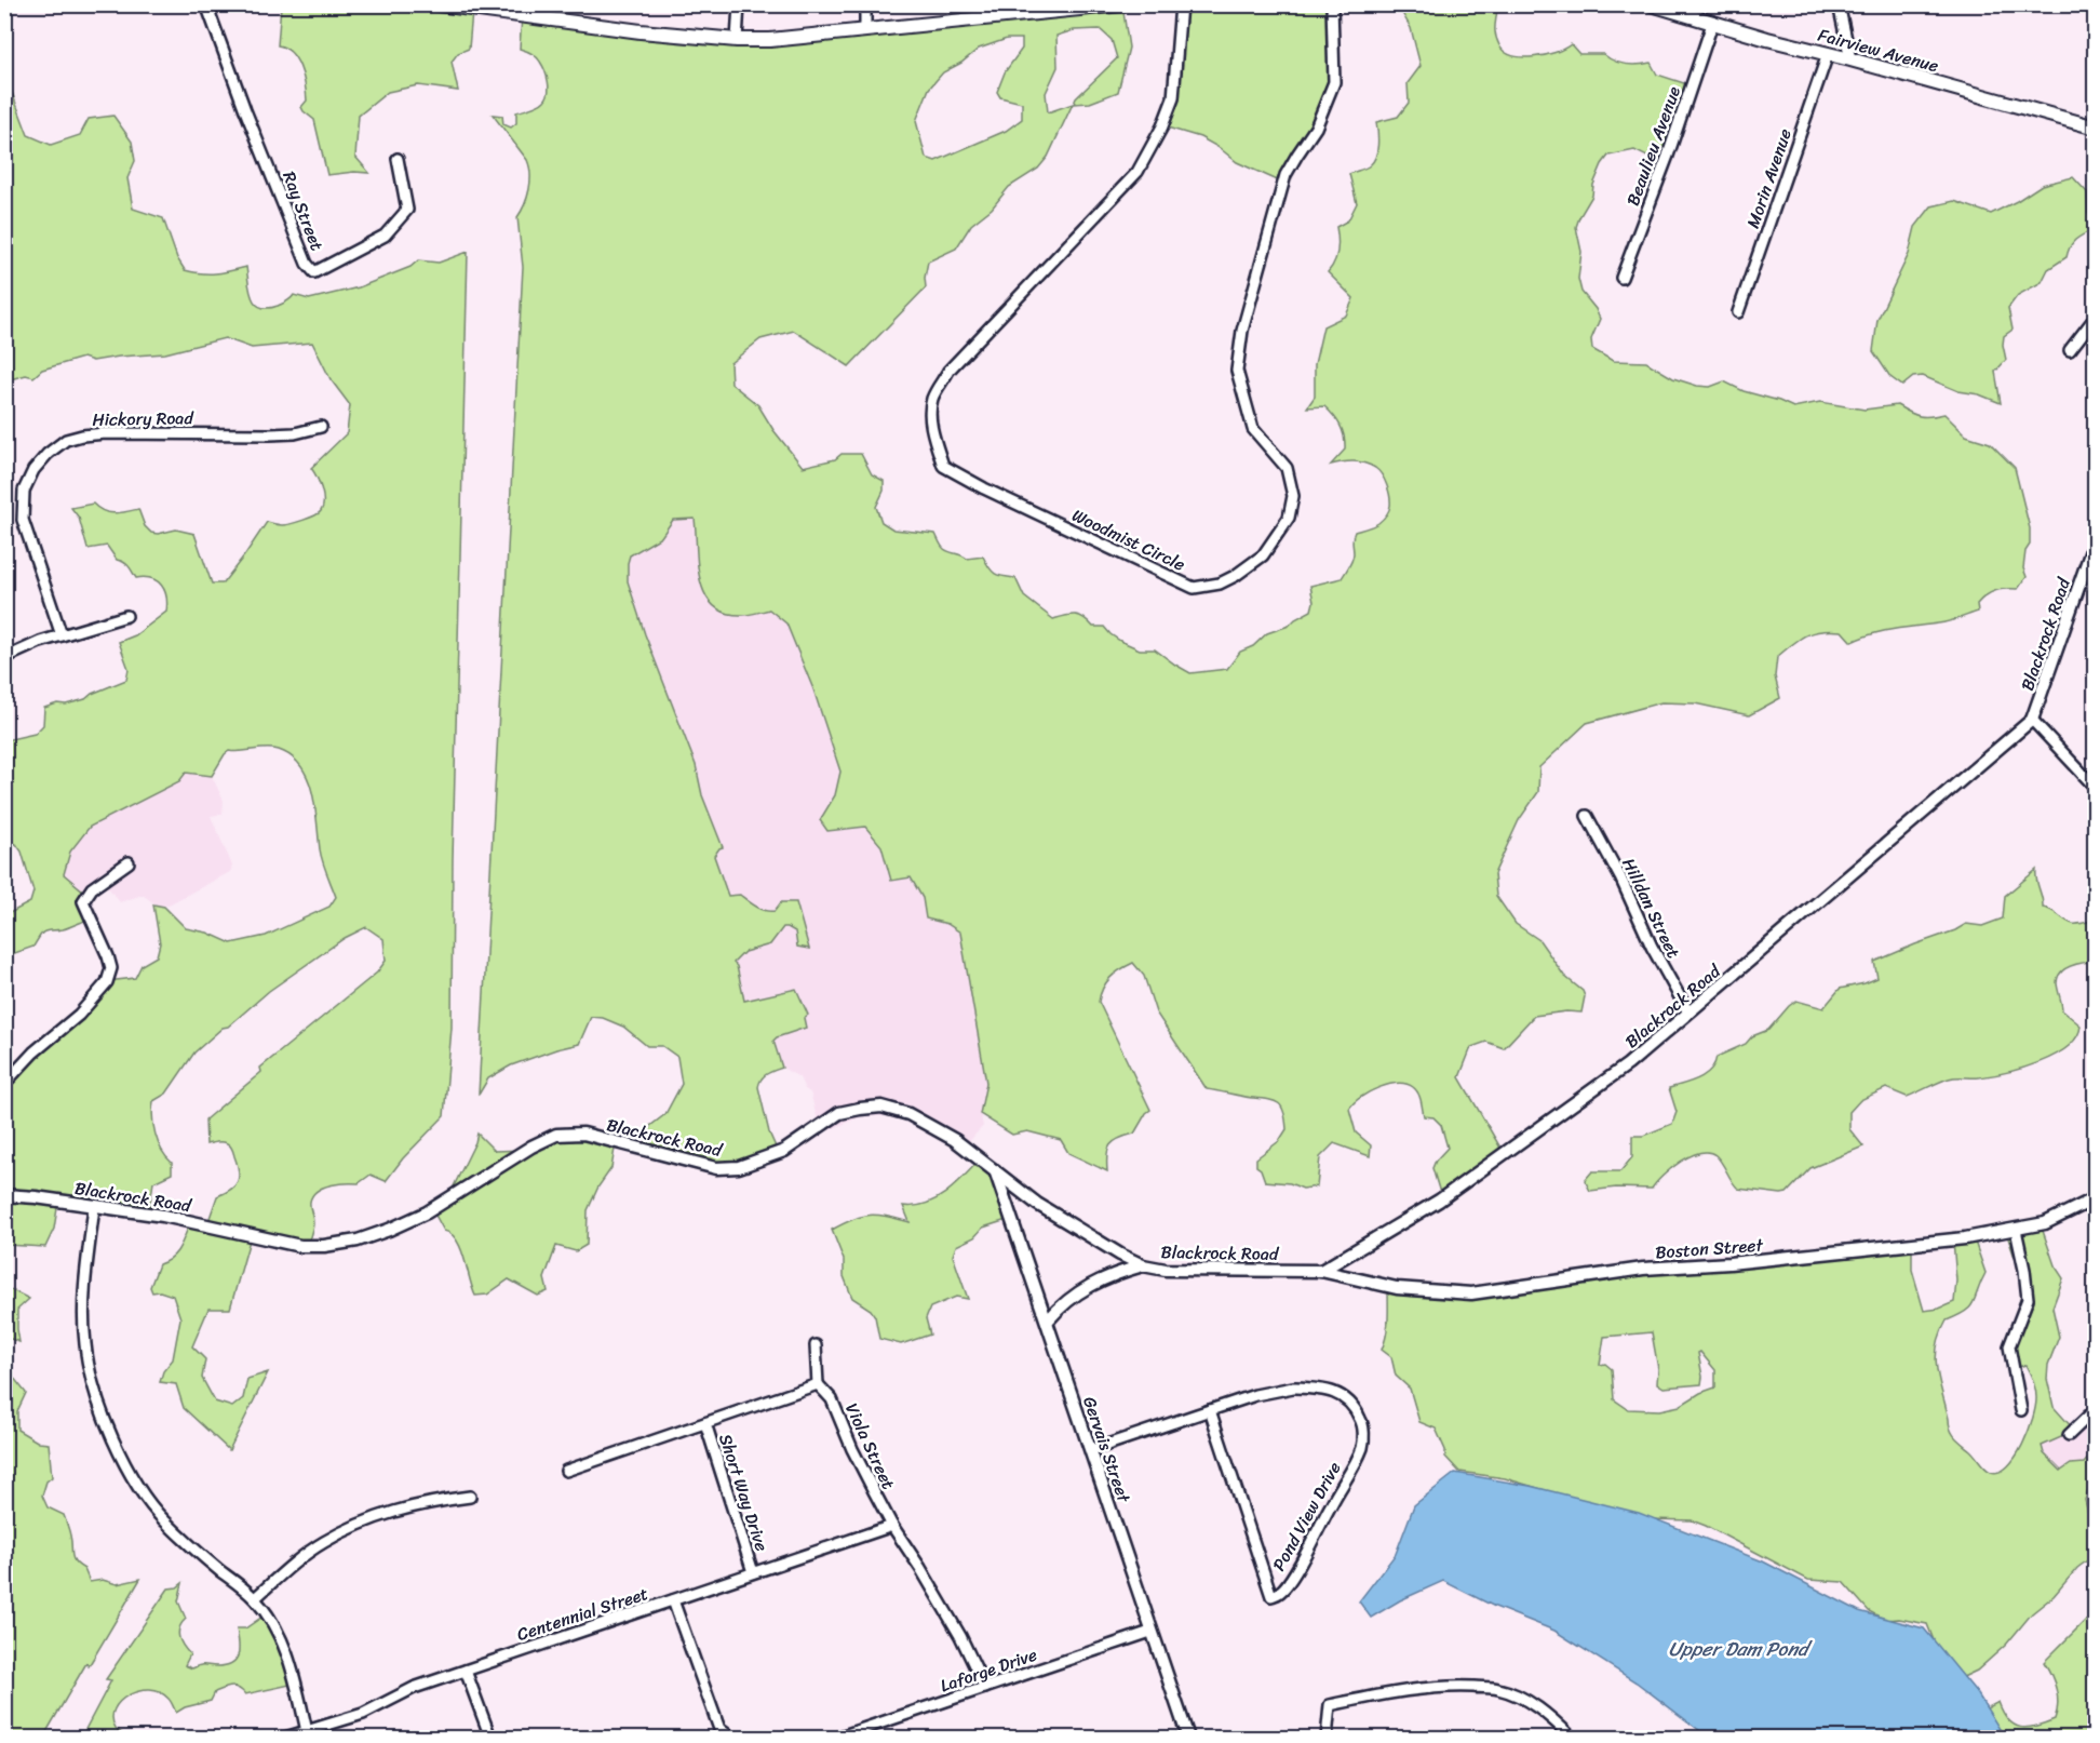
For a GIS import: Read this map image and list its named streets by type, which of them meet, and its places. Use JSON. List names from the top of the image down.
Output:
{
  "streets": {
    "main road": ["Fairview Avenue"],
    "street": [
      "Beaulieu Avenue",
      "Morin Avenue",
      "Ray Street",
      "Hickory Road",
      "Woodmist Circle",
      "Blackrock Road",
      "Hilldan Street",
      "Boston Street",
      "Viola Street",
      "Gervais Street",
      "Short Way Drive",
      "Pond View Drive",
      "Centennial Street",
      "Laforge Drive"
    ]
  },
  "crossings": [
    ["Fairview Avenue", "Beaulieu Avenue"],
    ["Fairview Avenue", "Morin Avenue"],
    ["Blackrock Road", "Hilldan Street"],
    ["Blackrock Road", "Boston Street"],
    ["Blackrock Road", "Gervais Street"],
    ["Viola Street", "Centennial Street"],
    ["Viola Street", "Laforge Drive"],
    ["Gervais Street", "Pond View Drive"],
    ["Gervais Street", "Laforge Drive"],
    ["Short Way Drive", "Centennial Street"]
  ],
  "water": ["Upper Dam Pond"]
}
